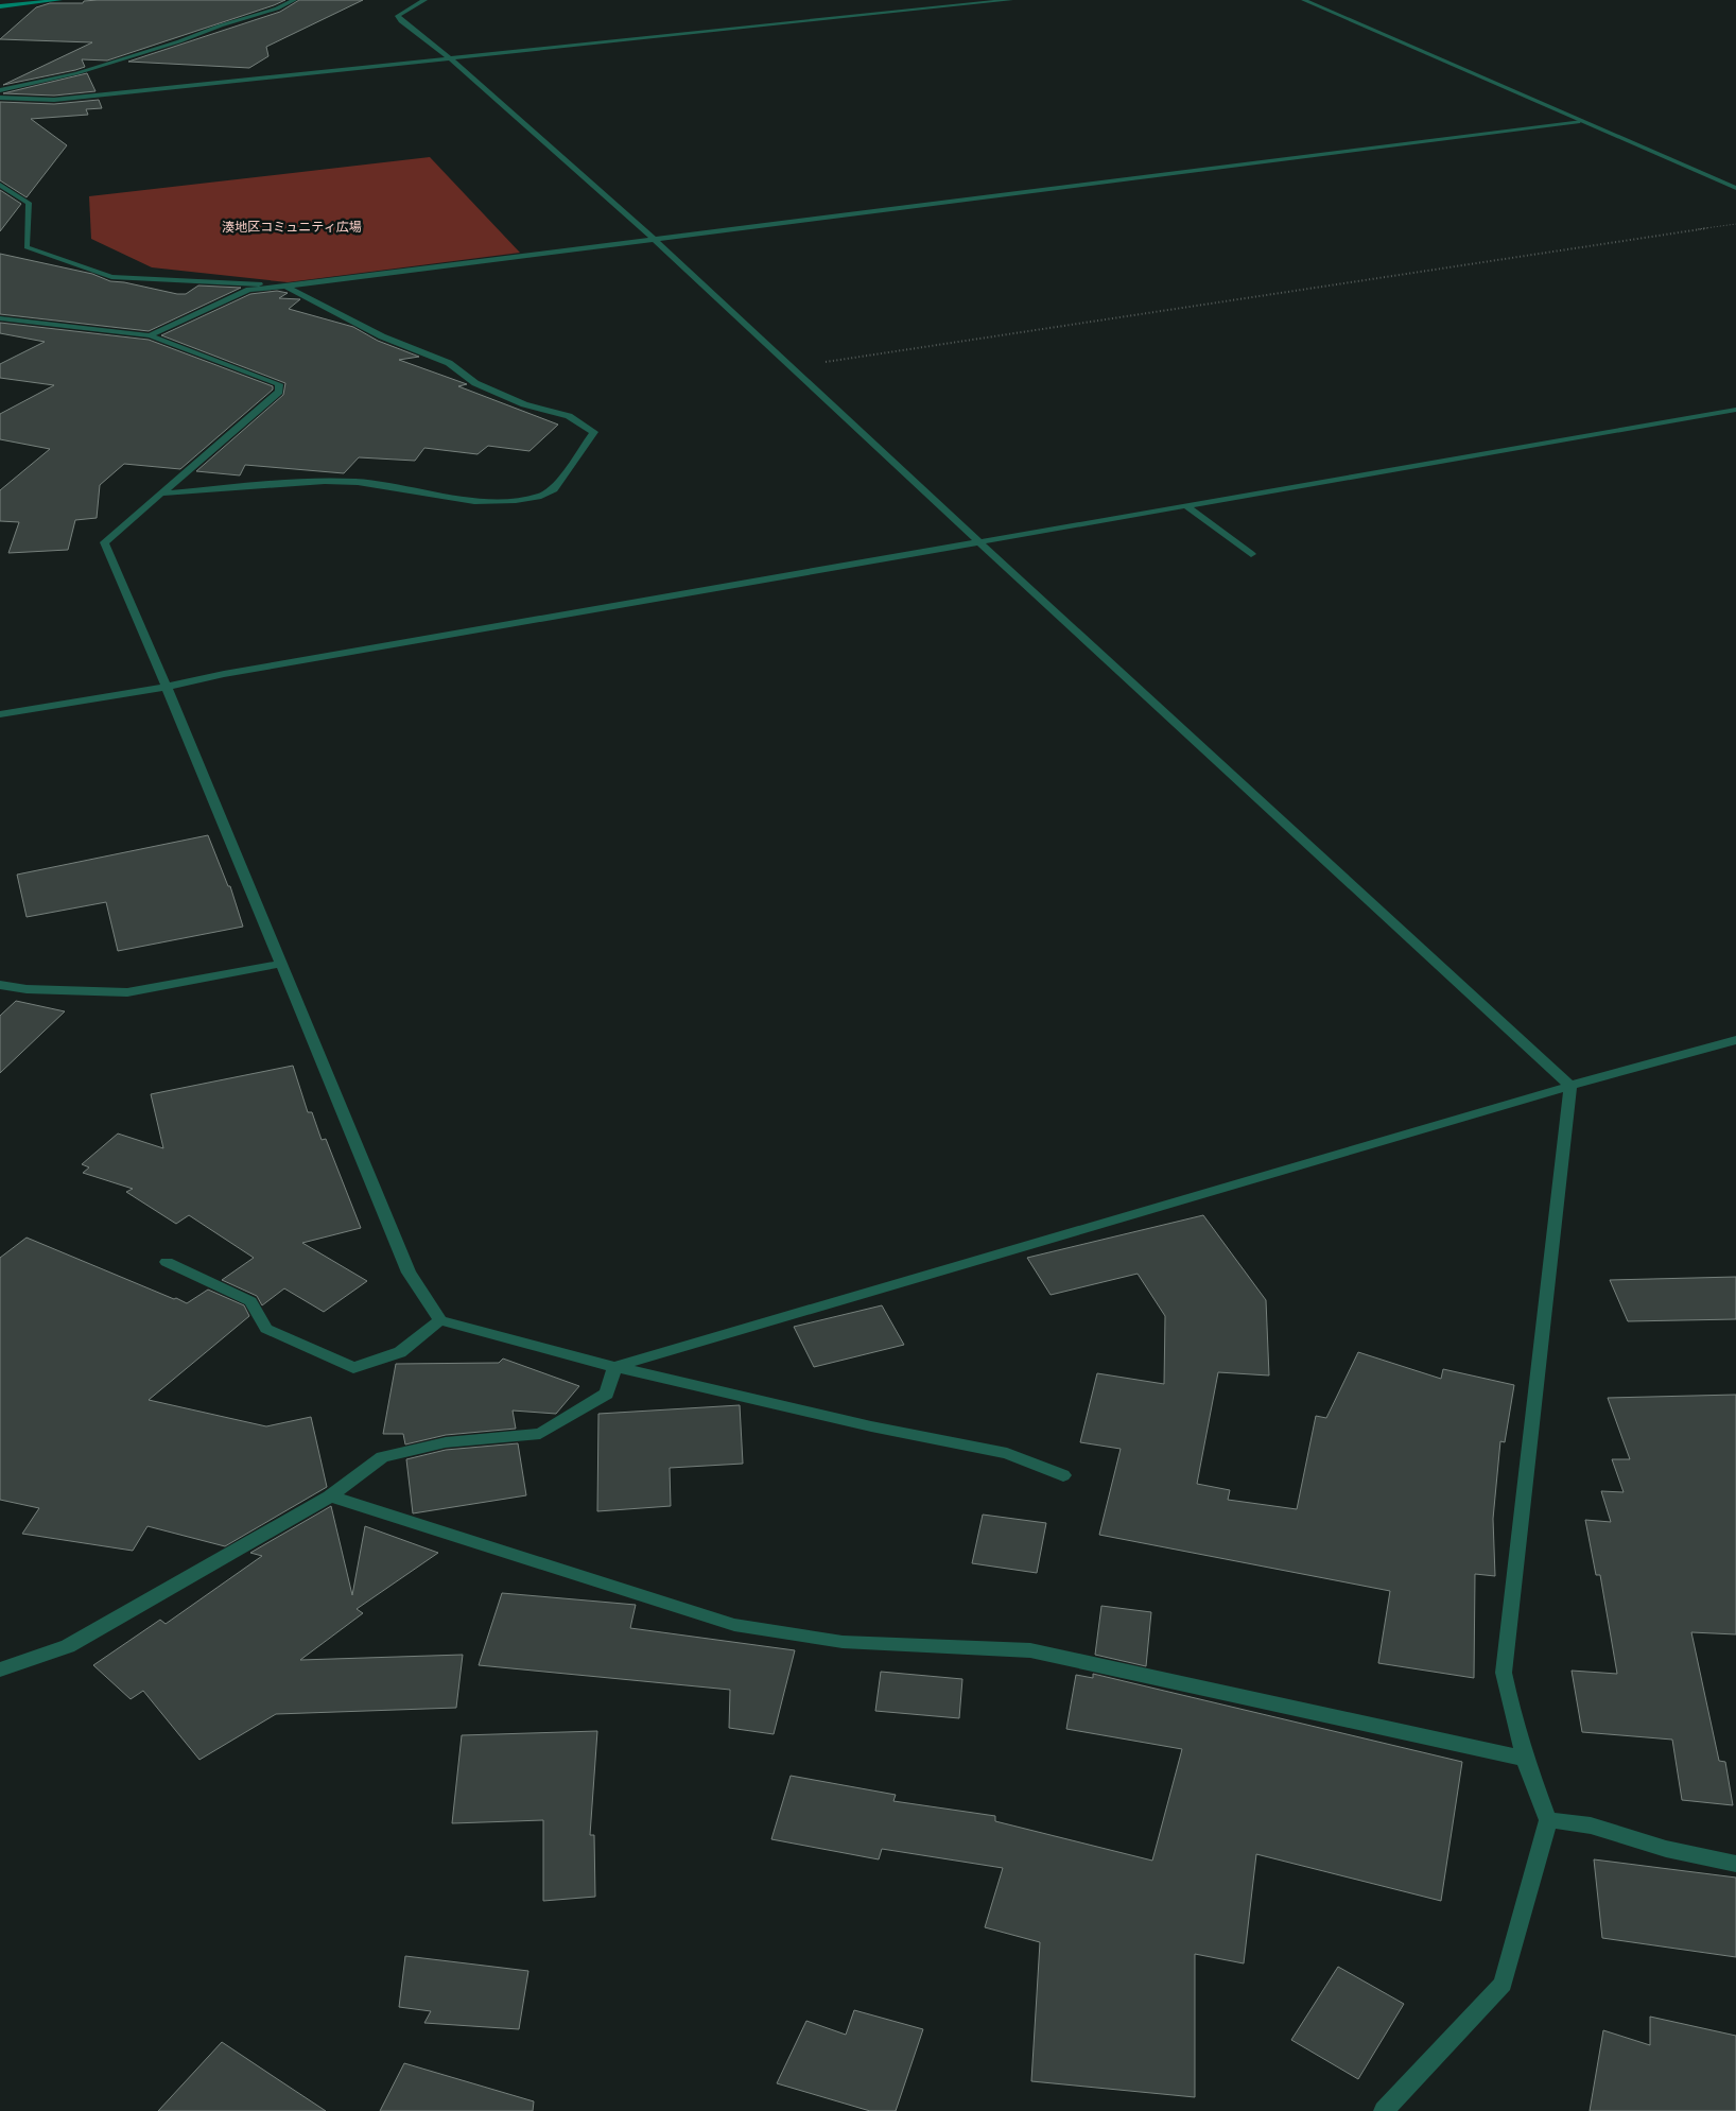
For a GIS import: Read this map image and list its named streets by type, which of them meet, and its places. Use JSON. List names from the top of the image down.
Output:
{
  "parks": ["湊地区コミュニティ広場"]
}
